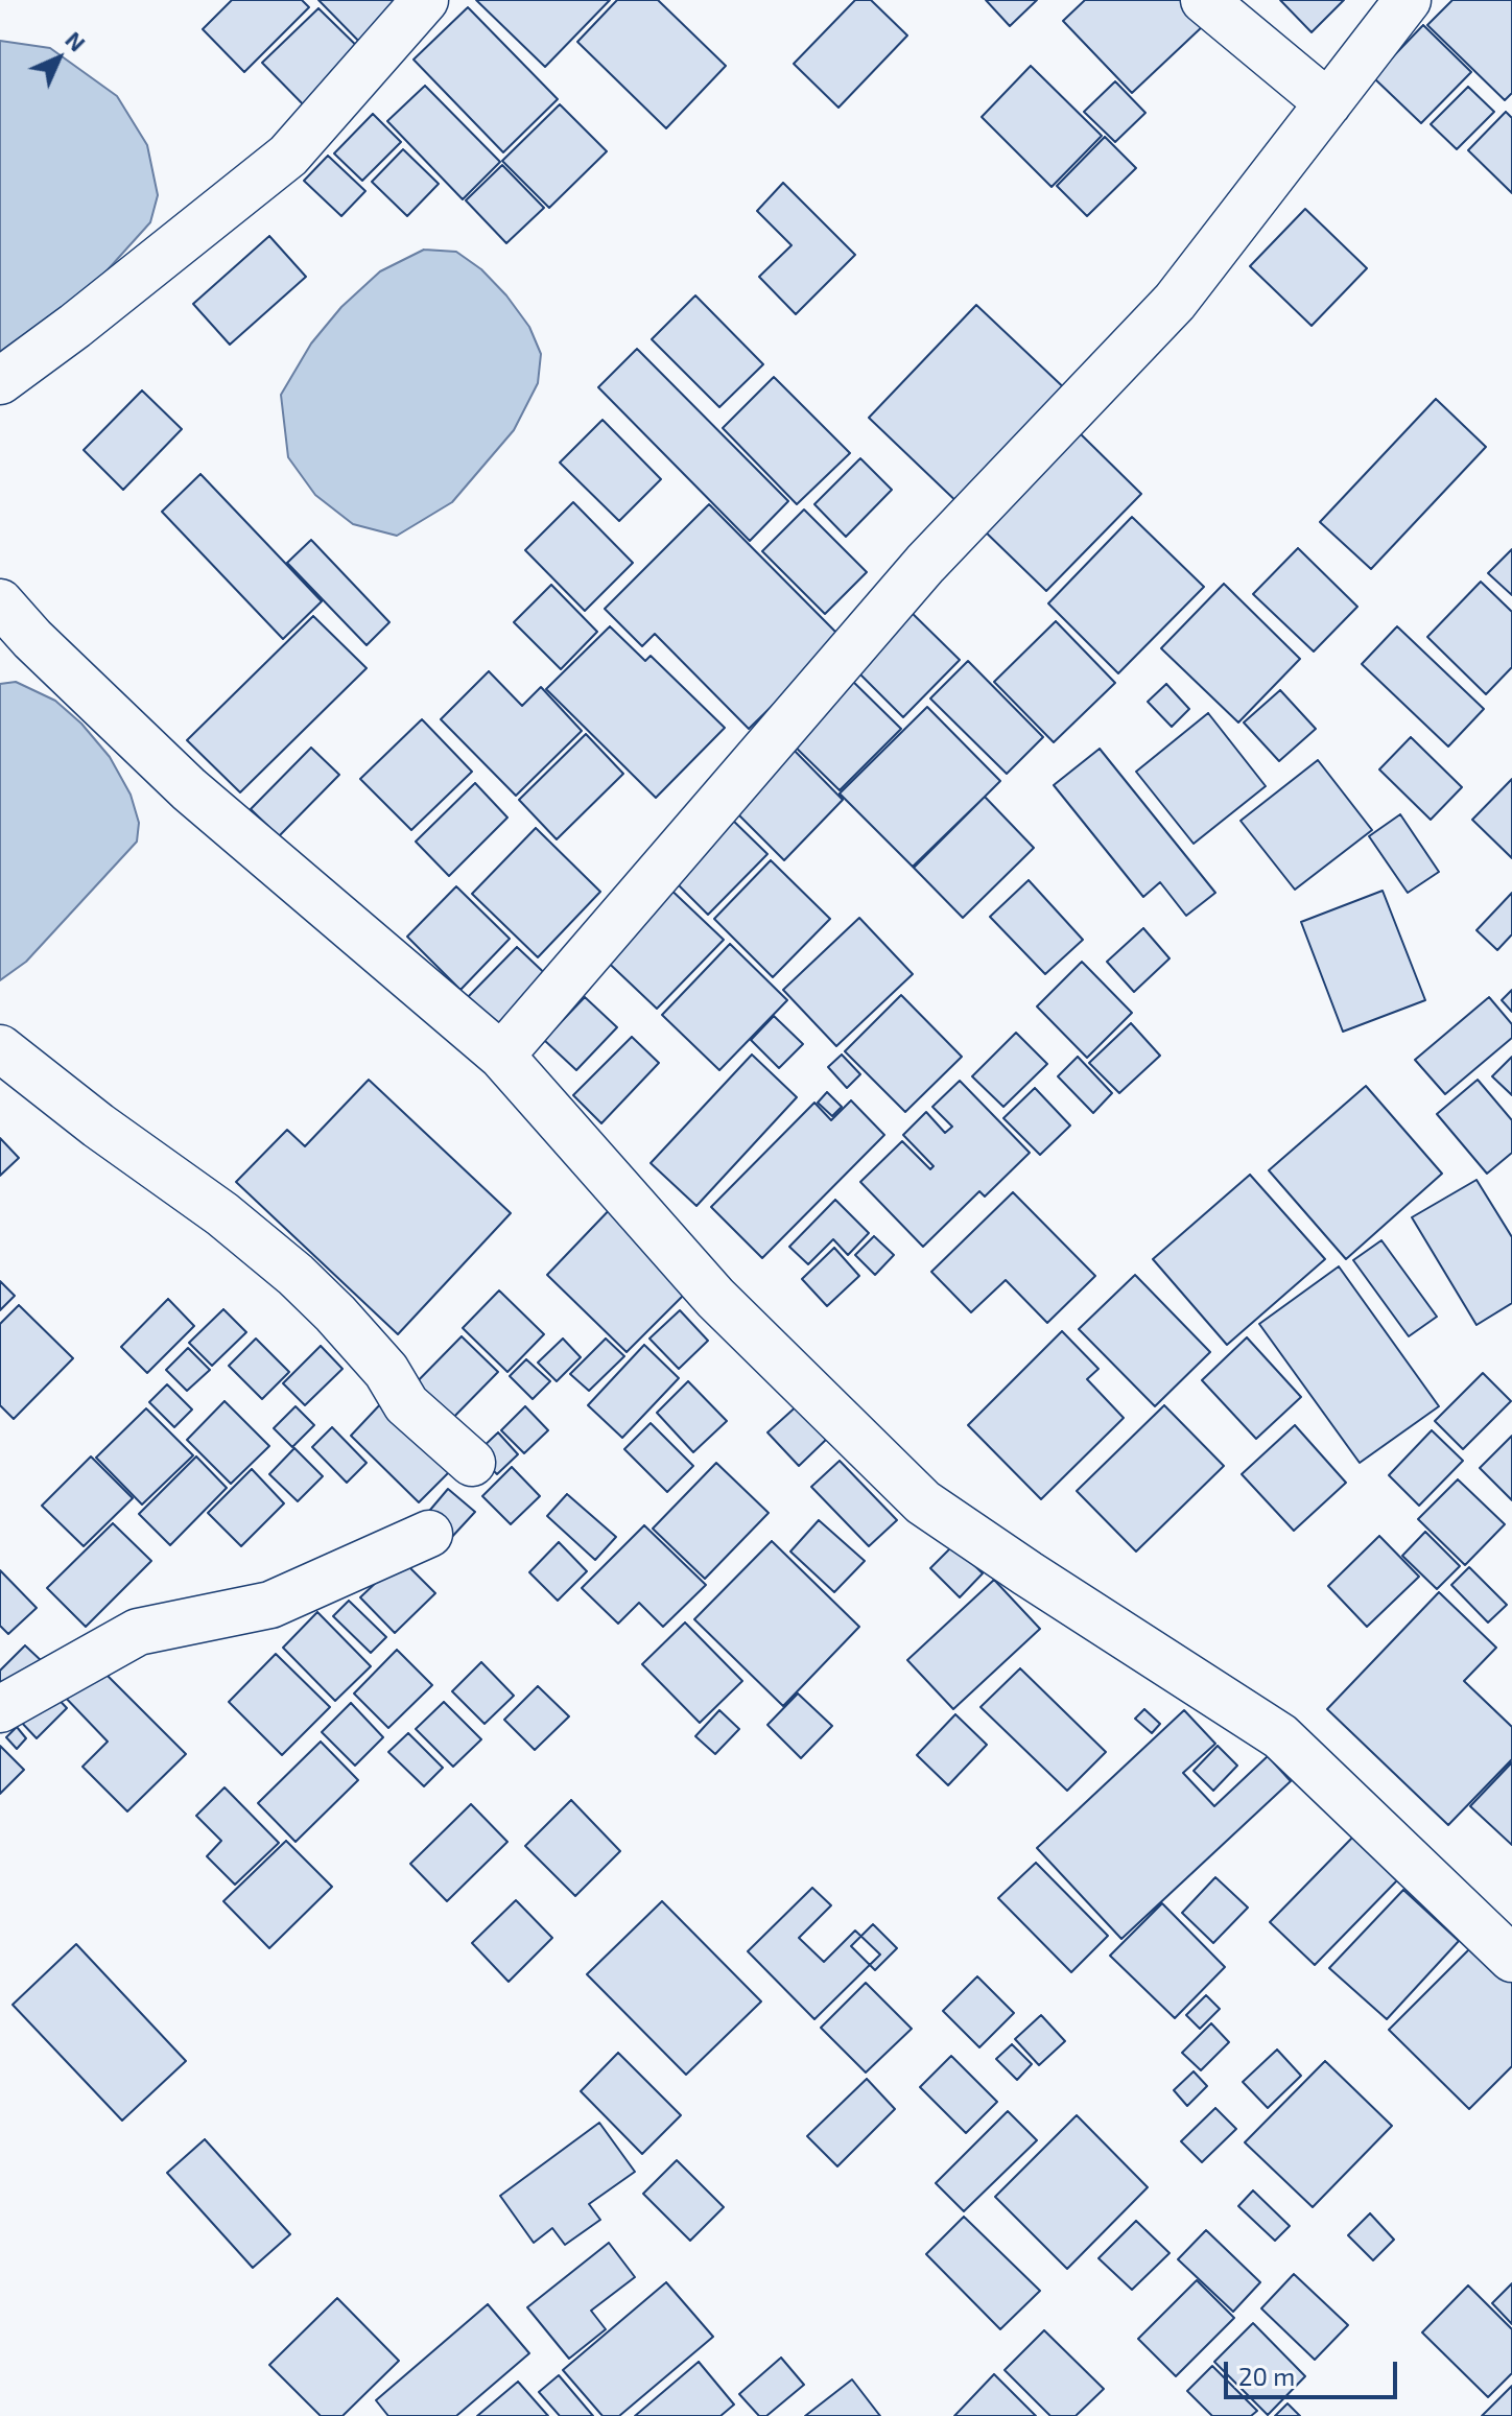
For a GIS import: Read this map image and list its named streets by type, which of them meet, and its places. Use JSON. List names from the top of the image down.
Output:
{
  "scale_bar": "20 m",
  "north": "top right"
}
